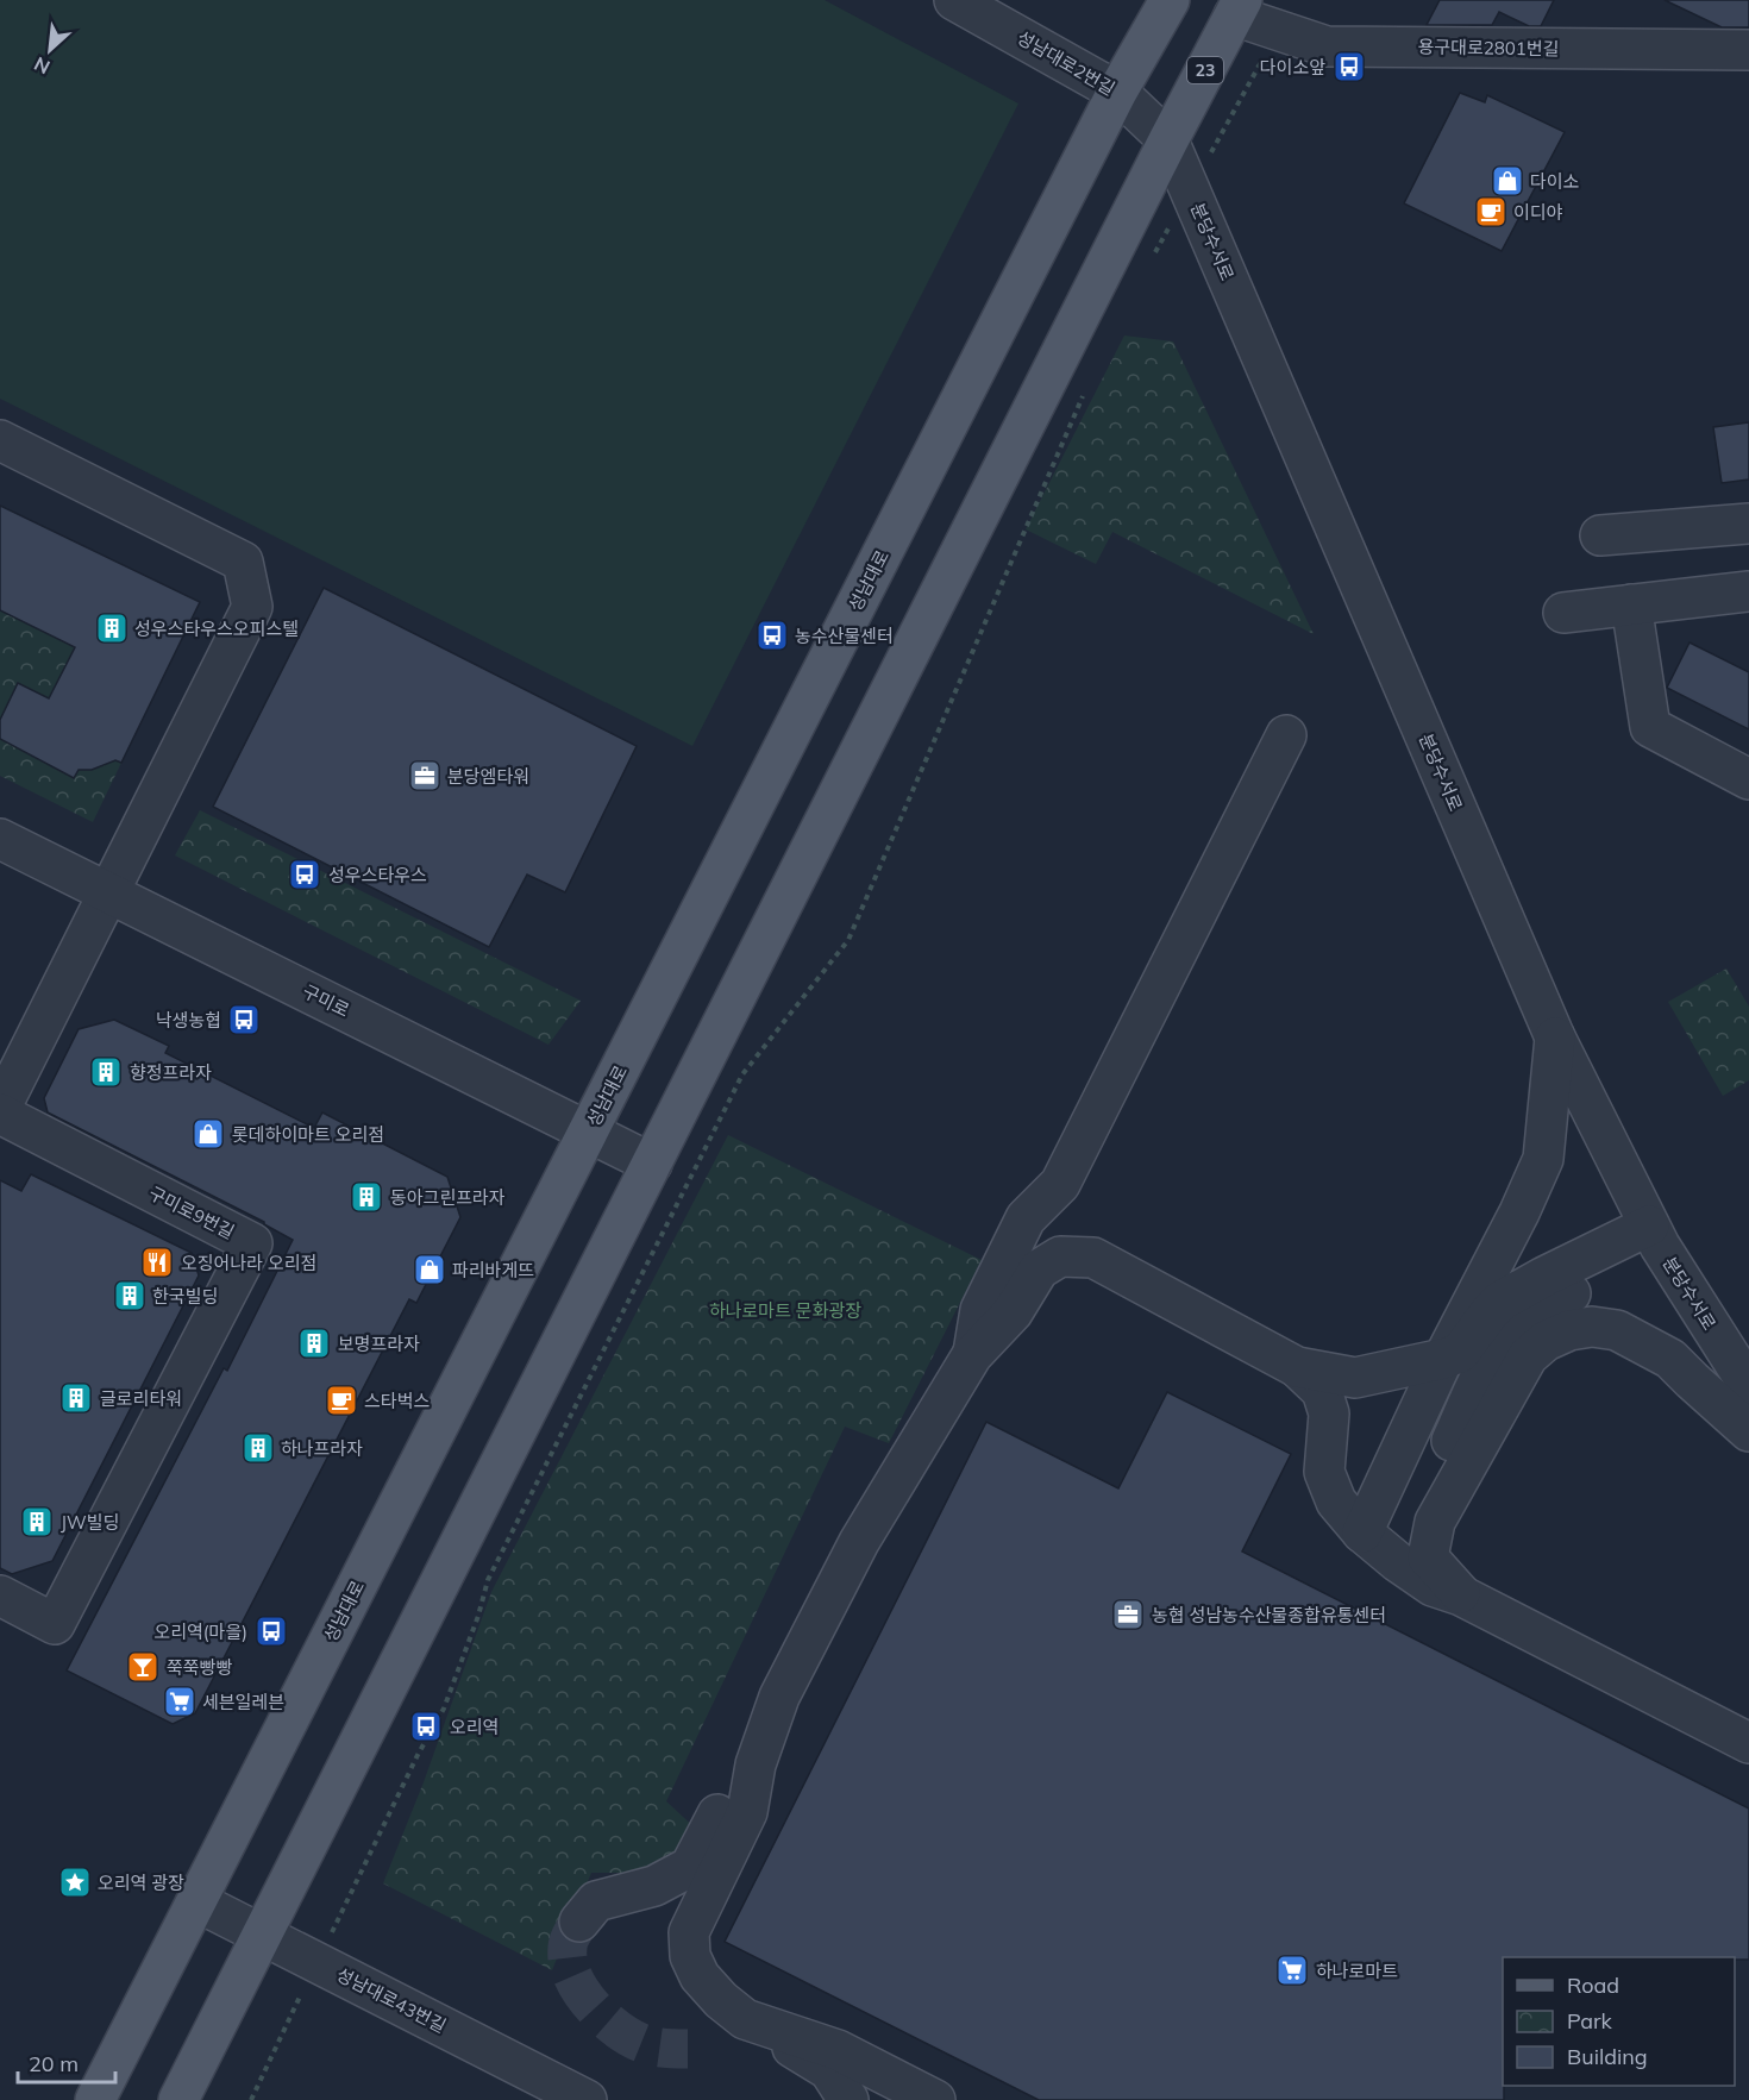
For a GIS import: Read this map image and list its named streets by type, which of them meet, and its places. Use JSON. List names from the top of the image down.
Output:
{
  "streets": {
    "main road": ["23", "성남대로"],
    "street": [
      "용구대로2801번길",
      "성남대로2번길",
      "분당수서로",
      "구미로",
      "구미로9번길",
      "성남대로43번길"
    ]
  },
  "crossings": [
    ["용구대로2801번길", "23"],
    ["성남대로2번길", "23"],
    ["성남대로2번길", "분당수서로"],
    ["성남대로2번길", "성남대로"],
    ["23", "분당수서로"],
    ["성남대로", "구미로"],
    ["성남대로", "성남대로43번길"],
    ["구미로", "구미로9번길"]
  ],
  "parks": ["하나로마트 문화광장"],
  "places": {
    "bus stop": [
      "다이소앞",
      "농수산물센터",
      "성우스타우스",
      "낙생농협",
      "오리역(마을)",
      "오리역"
    ],
    "shop": ["다이소", "롯데하이마트 오리점", "파리바게뜨"],
    "cafe": ["이디야", "스타벅스"],
    "building": [
      "성우스타우스오피스텔",
      "향정프라자",
      "동아그린프라자",
      "한국빌딩",
      "보명프라자",
      "글로리타워",
      "하나프라자",
      "JW빌딩"
    ],
    "office": ["분당엠타워", "농협 성남농수산물종합유통센터"],
    "restaurant": ["오징어나라 오리점"],
    "bar": ["쭉쭉빵빵"],
    "supermarket": ["세븐일레븐", "하나로마트"],
    "place": ["오리역 광장"]
  },
  "legend": ["Road", "Park", "Building"],
  "scale_bar": "20 m",
  "north": "bottom left"
}
